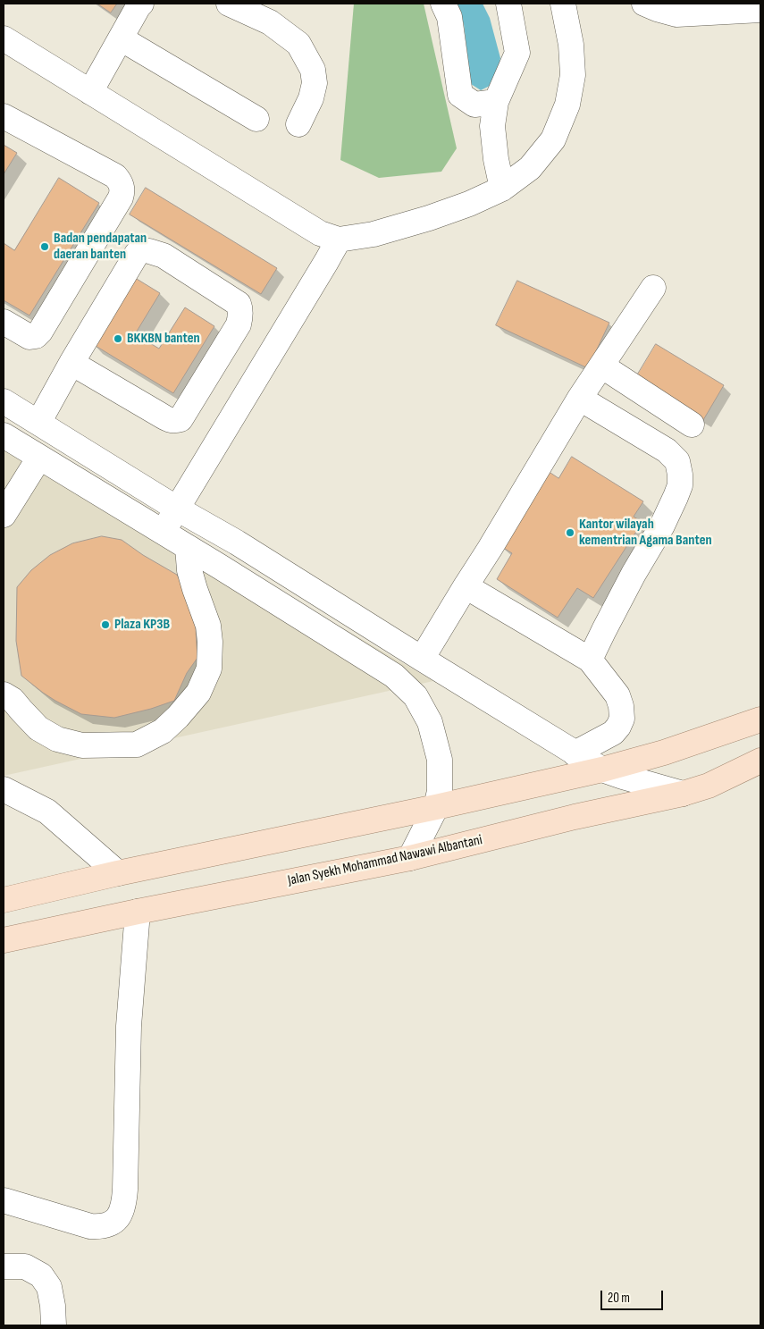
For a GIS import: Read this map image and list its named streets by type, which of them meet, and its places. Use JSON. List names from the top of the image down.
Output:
{
  "streets": {
    "main road": ["Jalan Syekh Mohammad Nawawi Albantani"]
  },
  "places": [
    "Badan pendapatan daeran banten",
    "BKKBN banten",
    "Kantor wilayah kementrian Agama Banten",
    "Plaza KP3B"
  ],
  "scale_bar": "20 m"
}
